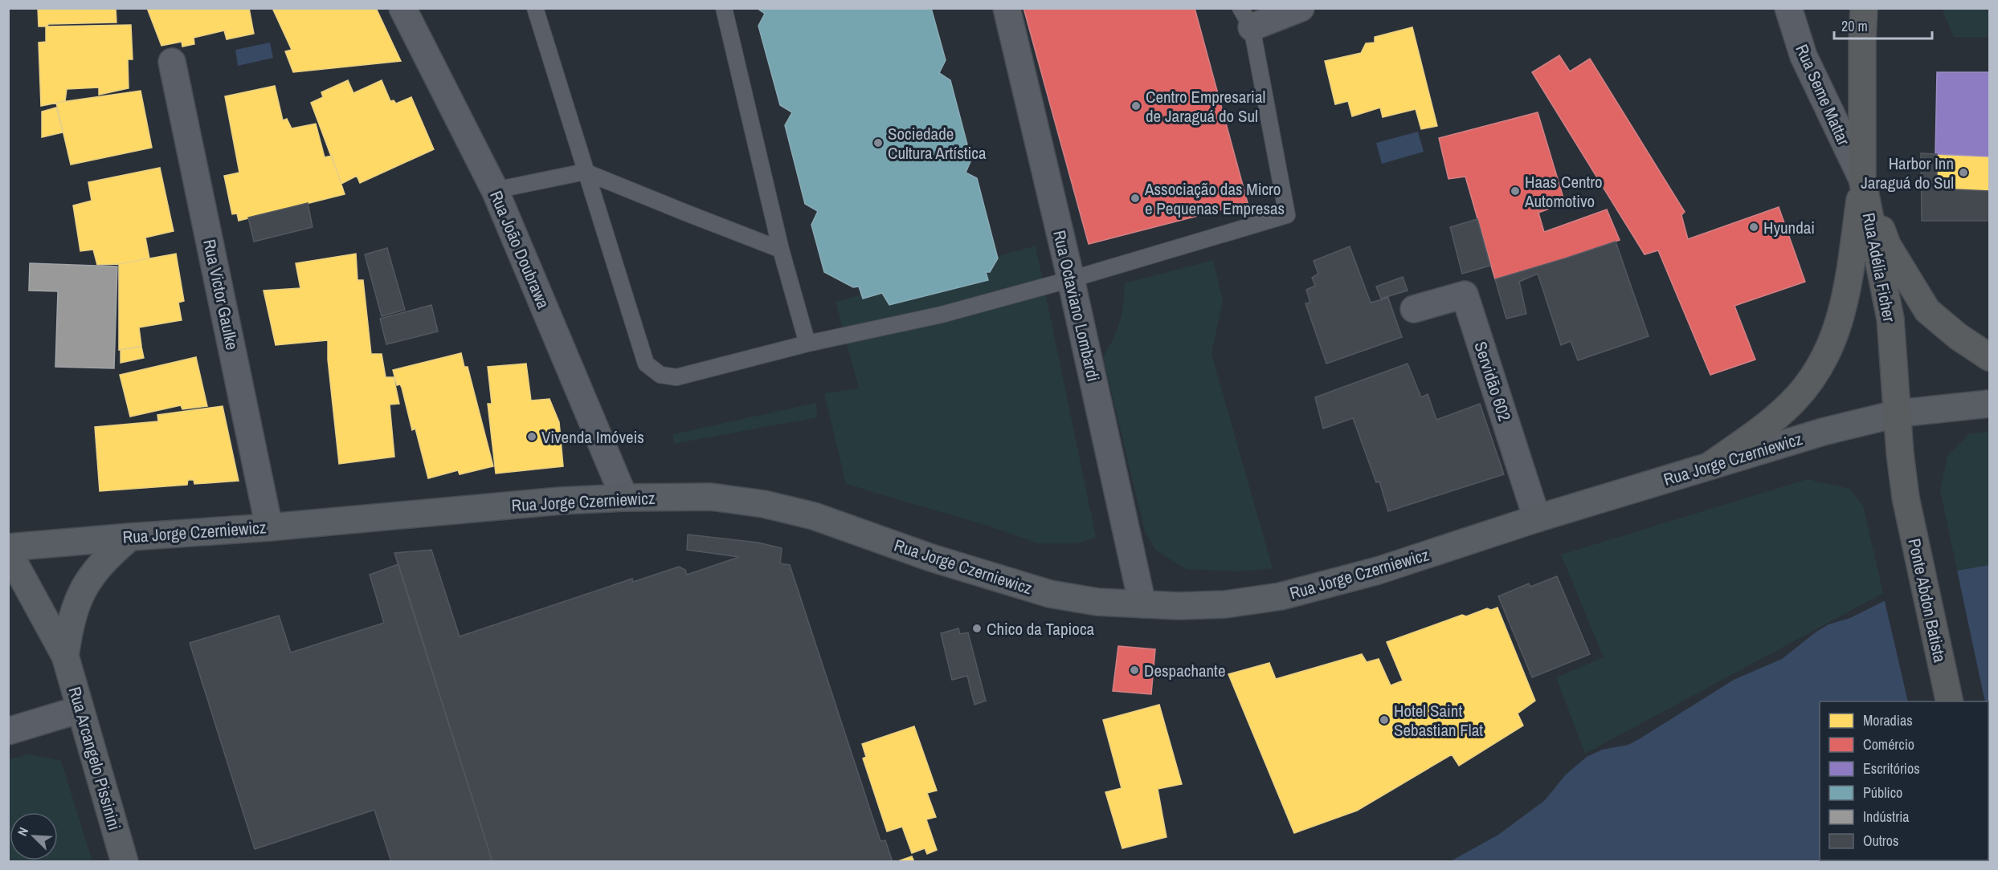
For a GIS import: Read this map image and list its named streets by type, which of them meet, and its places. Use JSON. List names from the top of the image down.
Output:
{
  "streets": {
    "highway": ["Rua Adélia Ficher", "Ponte Abdon Batista"],
    "main road": ["Rua Jorge Czerniewicz", "Rua Arcangelo Pissinini"],
    "street": [
      "Rua Seme Mattar",
      "Rua João Doubrawa",
      "Rua Victor Gaulke",
      "Rua Octaviano Lombardi",
      "Servidão 602"
    ]
  },
  "crossings": [
    ["Rua Seme Mattar", "Rua Adélia Ficher"],
    ["Rua João Doubrawa", "Rua Jorge Czerniewicz"],
    ["Rua Adélia Ficher", "Rua Jorge Czerniewicz"],
    ["Rua Adélia Ficher", "Ponte Abdon Batista"],
    ["Rua Victor Gaulke", "Rua Jorge Czerniewicz"],
    ["Rua Octaviano Lombardi", "Rua Jorge Czerniewicz"],
    ["Servidão 602", "Rua Jorge Czerniewicz"],
    ["Rua Jorge Czerniewicz", "Rua Arcangelo Pissinini"]
  ],
  "places": [
    "Centro Empresarial de Jaraguá do Sul",
    "Sociedade Cultura Artística",
    "Harbor Inn Jaraguá do Sul",
    "Haas Centro Automotivo",
    "Associação das Micro e Pequenas Empresas",
    "Hyundai",
    "Vivenda Imóveis",
    "Chico da Tapioca",
    "Despachante",
    "Hotel Saint Sebastian Flat"
  ],
  "legend": [
    "Moradias",
    "Comércio",
    "Escritórios",
    "Público",
    "Indústria",
    "Outros"
  ],
  "scale_bar": "20 m",
  "north": "top left"
}
